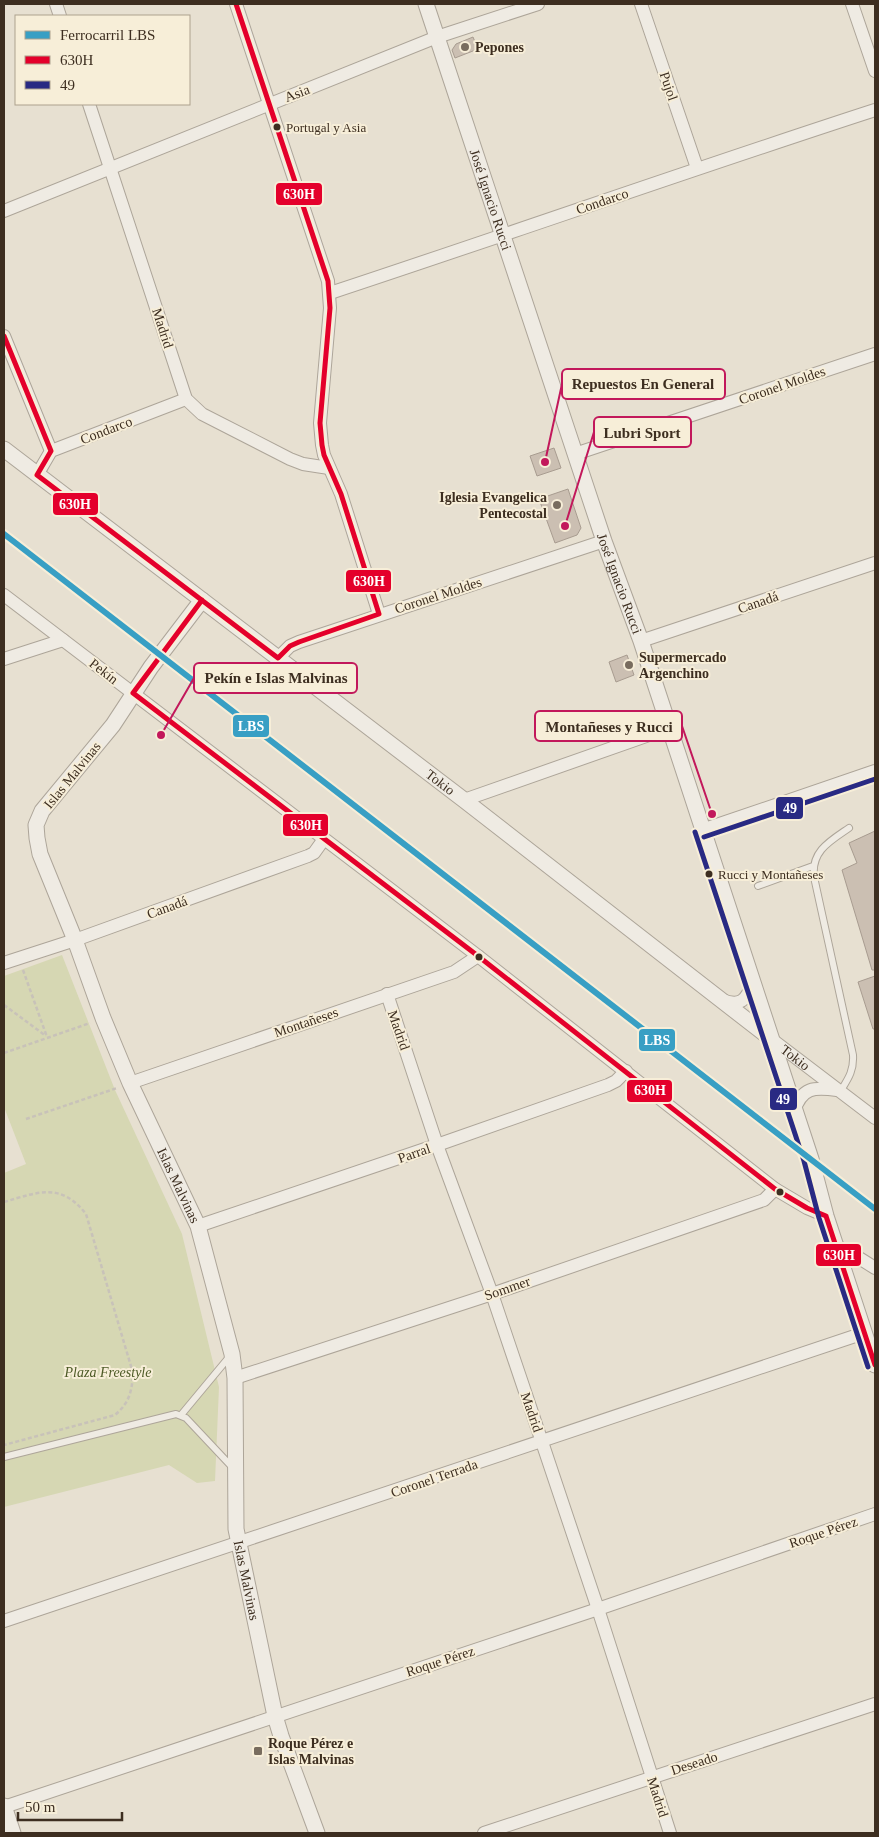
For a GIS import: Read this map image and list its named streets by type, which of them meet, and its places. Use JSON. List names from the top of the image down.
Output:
{
  "streets": {
    "street": [
      "Pujol",
      "Asia",
      "José Ignacio Rucci",
      "Condarco",
      "Madrid",
      "Coronel Moldes",
      "Canadá",
      "Pekín",
      "Islas Malvinas",
      "Tokio",
      "Montañeses",
      "Parral",
      "Sommer",
      "Coronel Terrada",
      "Roque Pérez",
      "Deseado"
    ]
  },
  "crossings": [
    ["Pujol", "Condarco"],
    ["Asia", "José Ignacio Rucci"],
    ["Asia", "Madrid"],
    ["José Ignacio Rucci", "Condarco"],
    ["José Ignacio Rucci", "Coronel Moldes"],
    ["José Ignacio Rucci", "Canadá"],
    ["José Ignacio Rucci", "Pekín"],
    ["José Ignacio Rucci", "Tokio"],
    ["José Ignacio Rucci", "Coronel Terrada"],
    ["Condarco", "Madrid"],
    ["Madrid", "Montañeses"],
    ["Madrid", "Parral"],
    ["Madrid", "Sommer"],
    ["Madrid", "Coronel Terrada"],
    ["Madrid", "Roque Pérez"],
    ["Madrid", "Deseado"],
    ["Coronel Moldes", "Tokio"],
    ["Canadá", "Pekín"],
    ["Canadá", "Islas Malvinas"],
    ["Pekín", "Islas Malvinas"],
    ["Pekín", "Montañeses"],
    ["Pekín", "Parral"],
    ["Pekín", "Sommer"],
    ["Islas Malvinas", "Tokio"],
    ["Islas Malvinas", "Montañeses"],
    ["Islas Malvinas", "Parral"],
    ["Islas Malvinas", "Sommer"],
    ["Islas Malvinas", "Coronel Terrada"],
    ["Islas Malvinas", "Roque Pérez"]
  ],
  "parks": ["Plaza Freestyle"],
  "places": {
    "other": [
      "Pepones",
      "Portugal y Asia",
      "Repuestos En General",
      "Iglesia Evangelica Pentecostal",
      "Lubri Sport",
      "Supermercado Argenchino",
      "Pekín e Islas Malvinas",
      "Montañeses y Rucci",
      "Rucci y Montañeses"
    ],
    "transit": ["Roque Pérez e Islas Malvinas"]
  },
  "lines": ["transit line 630H", "rail line LBS", "transit line 49"],
  "legend": ["Ferrocarril LBS", "630H", "49"],
  "scale_bar": "50 m"
}
